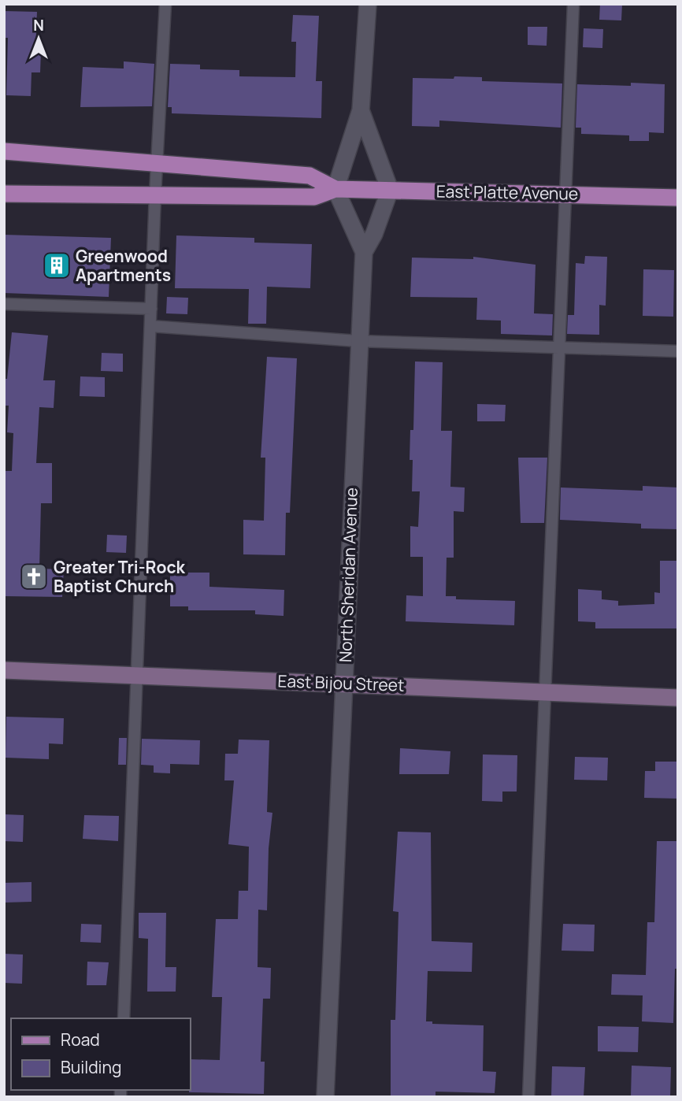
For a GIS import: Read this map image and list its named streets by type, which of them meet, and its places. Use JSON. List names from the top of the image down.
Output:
{
  "streets": {
    "main road": ["East Platte Avenue"],
    "street": ["North Sheridan Avenue", "East Bijou Street"]
  },
  "crossings": [
    ["East Platte Avenue", "North Sheridan Avenue"],
    ["North Sheridan Avenue", "East Bijou Street"]
  ],
  "places": {
    "building": ["Greenwood Apartments"],
    "church": ["Greater Tri-Rock Baptist Church"]
  },
  "legend": ["Road", "Building"],
  "north": "top"
}
